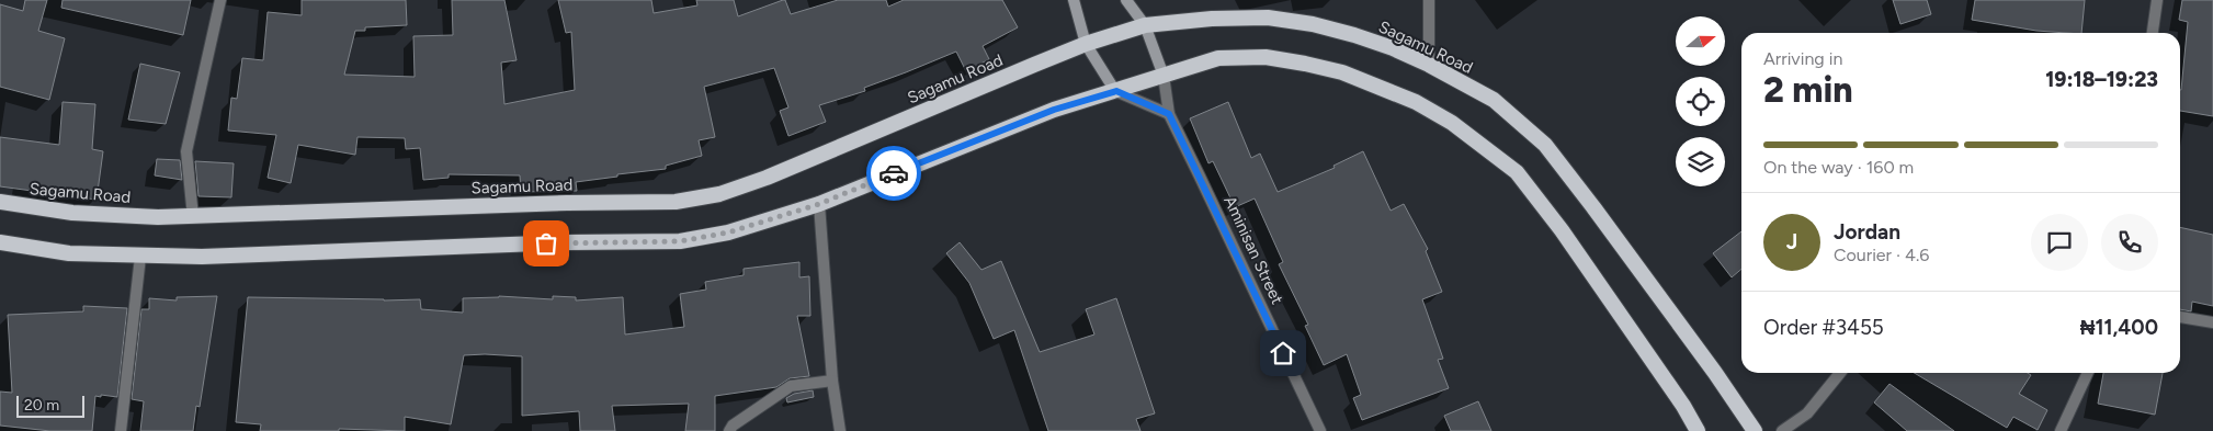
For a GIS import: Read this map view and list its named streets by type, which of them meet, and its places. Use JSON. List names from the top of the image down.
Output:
{
  "streets": {
    "highway": ["Sagamu Road"],
    "street": ["Aminisan Street"]
  },
  "scale_bar": "20 m",
  "north": "right",
  "page": {
    "heading": ["2 min", "Arriving in", "19:18–19:23"],
    "panel": [
      "Jordan",
      "Courier · 4.6",
      "Order #3455",
      "₦11,400"
    ],
    "bar": "On the way · 160 m",
    "round": "J",
    "scale": "20 m"
  }
}
